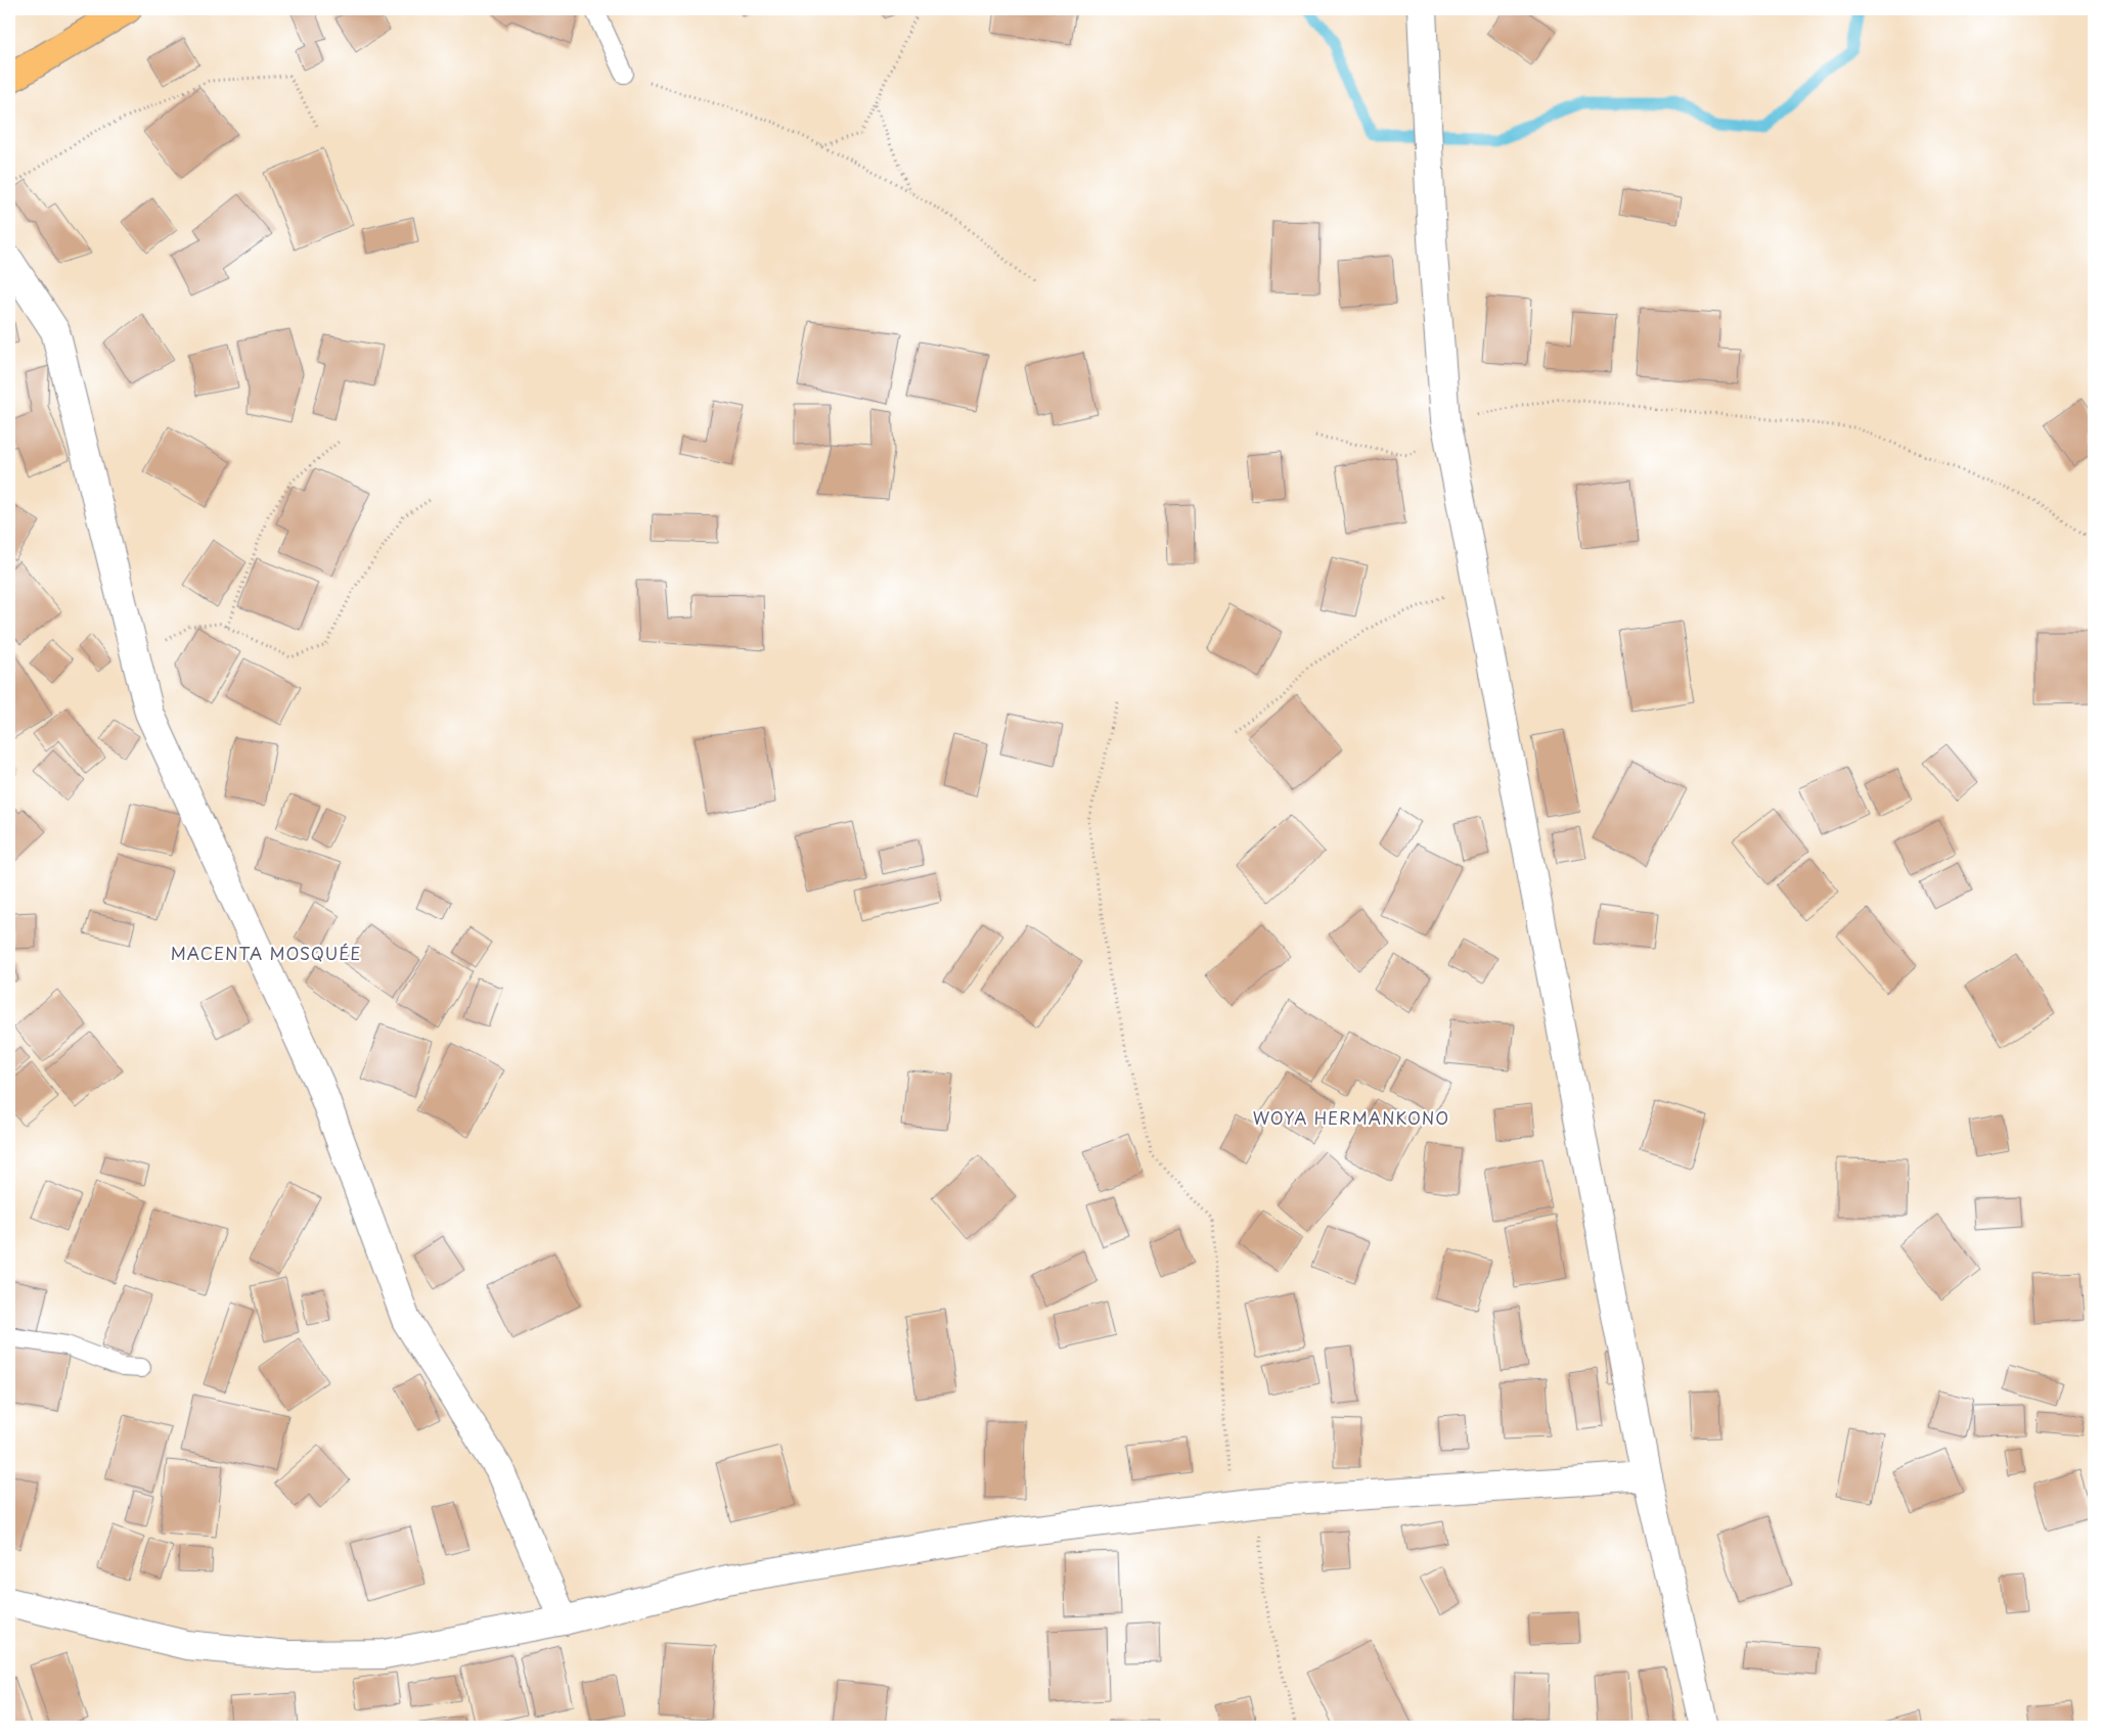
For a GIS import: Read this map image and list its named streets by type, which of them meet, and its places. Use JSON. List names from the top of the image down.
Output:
{
  "districts": ["MACENTA MOSQUÉE", "WOYA HERMANKONO"]
}
